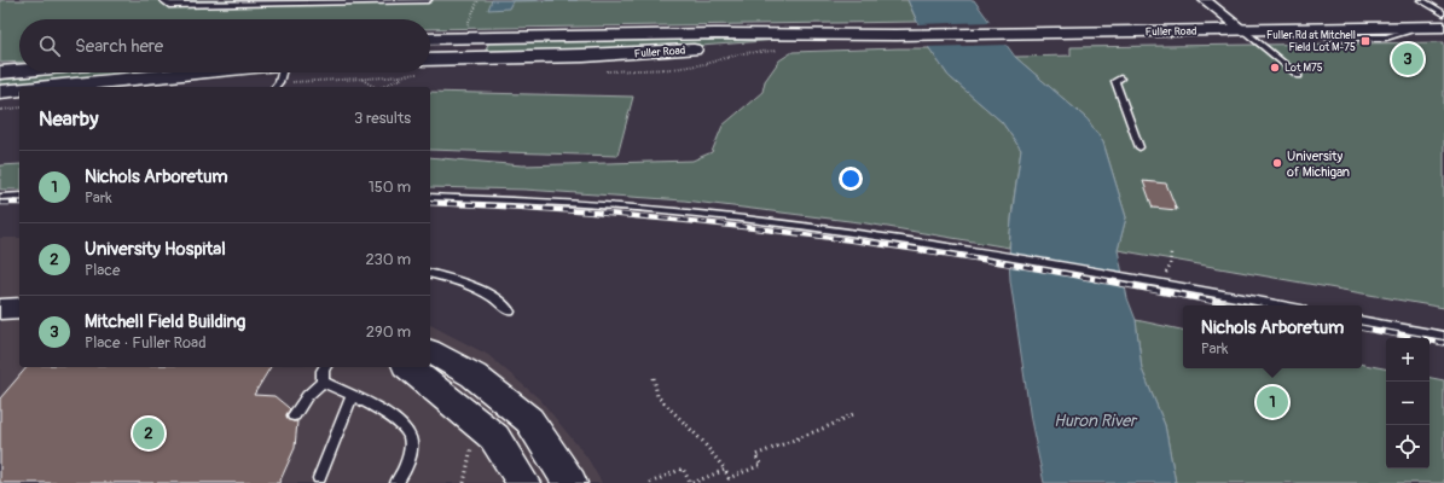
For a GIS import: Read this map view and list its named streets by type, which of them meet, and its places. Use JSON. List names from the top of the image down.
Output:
{
  "streets": {
    "main road": ["Fuller Road"]
  },
  "water": ["Huron River"],
  "places": {
    "transit": ["Fuller Rd at Mitchell Field Lot M-75"],
    "other": ["Lot M75", "University of Michigan"]
  },
  "page": {
    "search": "Search here",
    "pins": ["3", "1", "2"],
    "heading": ["Nearby", "3 results"],
    "list": [
      {
        "mark": "1",
        "name": "Nichols Arboretum",
        "note": "Park",
        "value": "150 m"
      },
      {
        "mark": "2",
        "name": "University Hospital",
        "note": "Place",
        "value": "230 m"
      },
      {
        "mark": "3",
        "name": "Mitchell Field Building",
        "note": "Place · Fuller Road",
        "value": "290 m"
      }
    ],
    "popup": ["Nichols Arboretum", "Park"],
    "map_buttons": ["+", "−"]
  }
}
